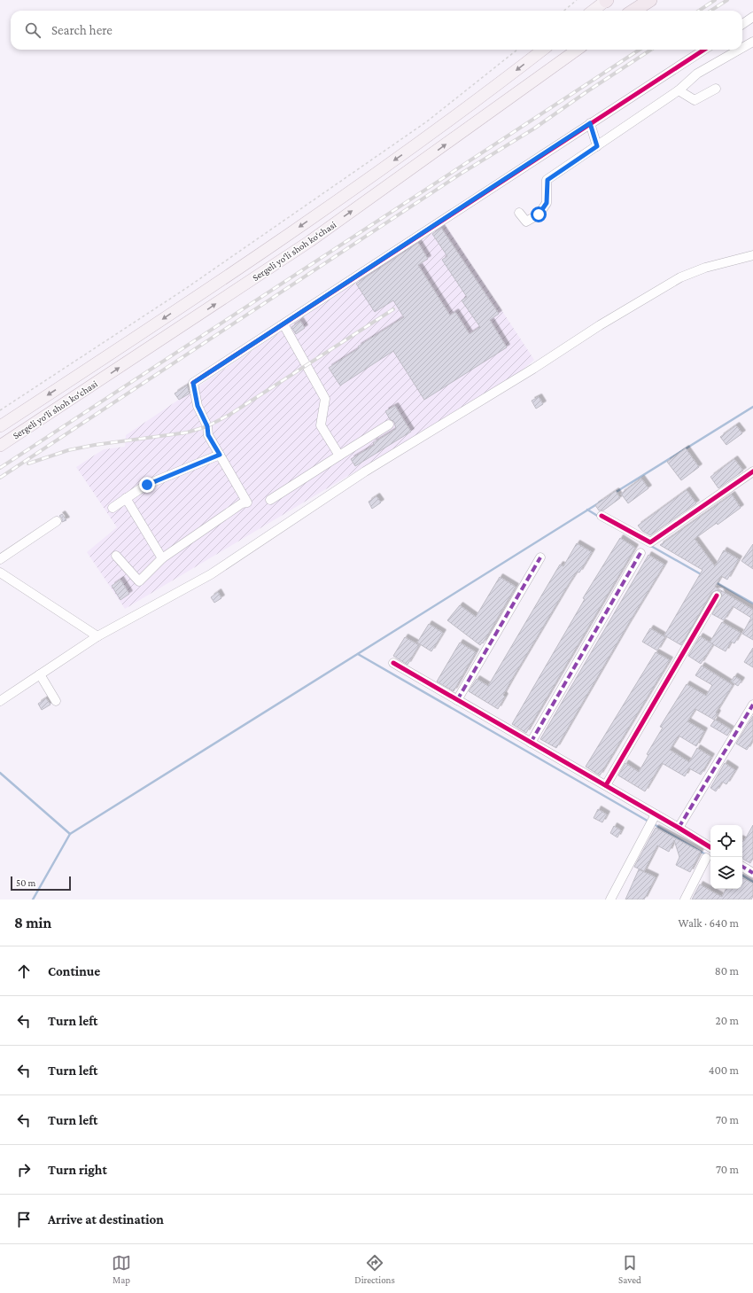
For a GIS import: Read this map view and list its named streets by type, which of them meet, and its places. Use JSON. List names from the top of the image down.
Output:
{
  "streets": {
    "main road": ["Sergeli yo‘li shoh ko‘chasi"]
  },
  "scale_bar": "50 m",
  "page": {
    "search": "Search here",
    "scale": "50 m",
    "heading": ["8 min", "Walk · 640 m"],
    "list": [
      ["Continue", "80 m"],
      ["Turn left", "20 m"],
      ["Turn left", "400 m"],
      ["Turn left", "70 m"],
      ["Turn right", "70 m"],
      "Arrive at destination"
    ],
    "nav": ["Map", "Directions", "Saved"]
  }
}
